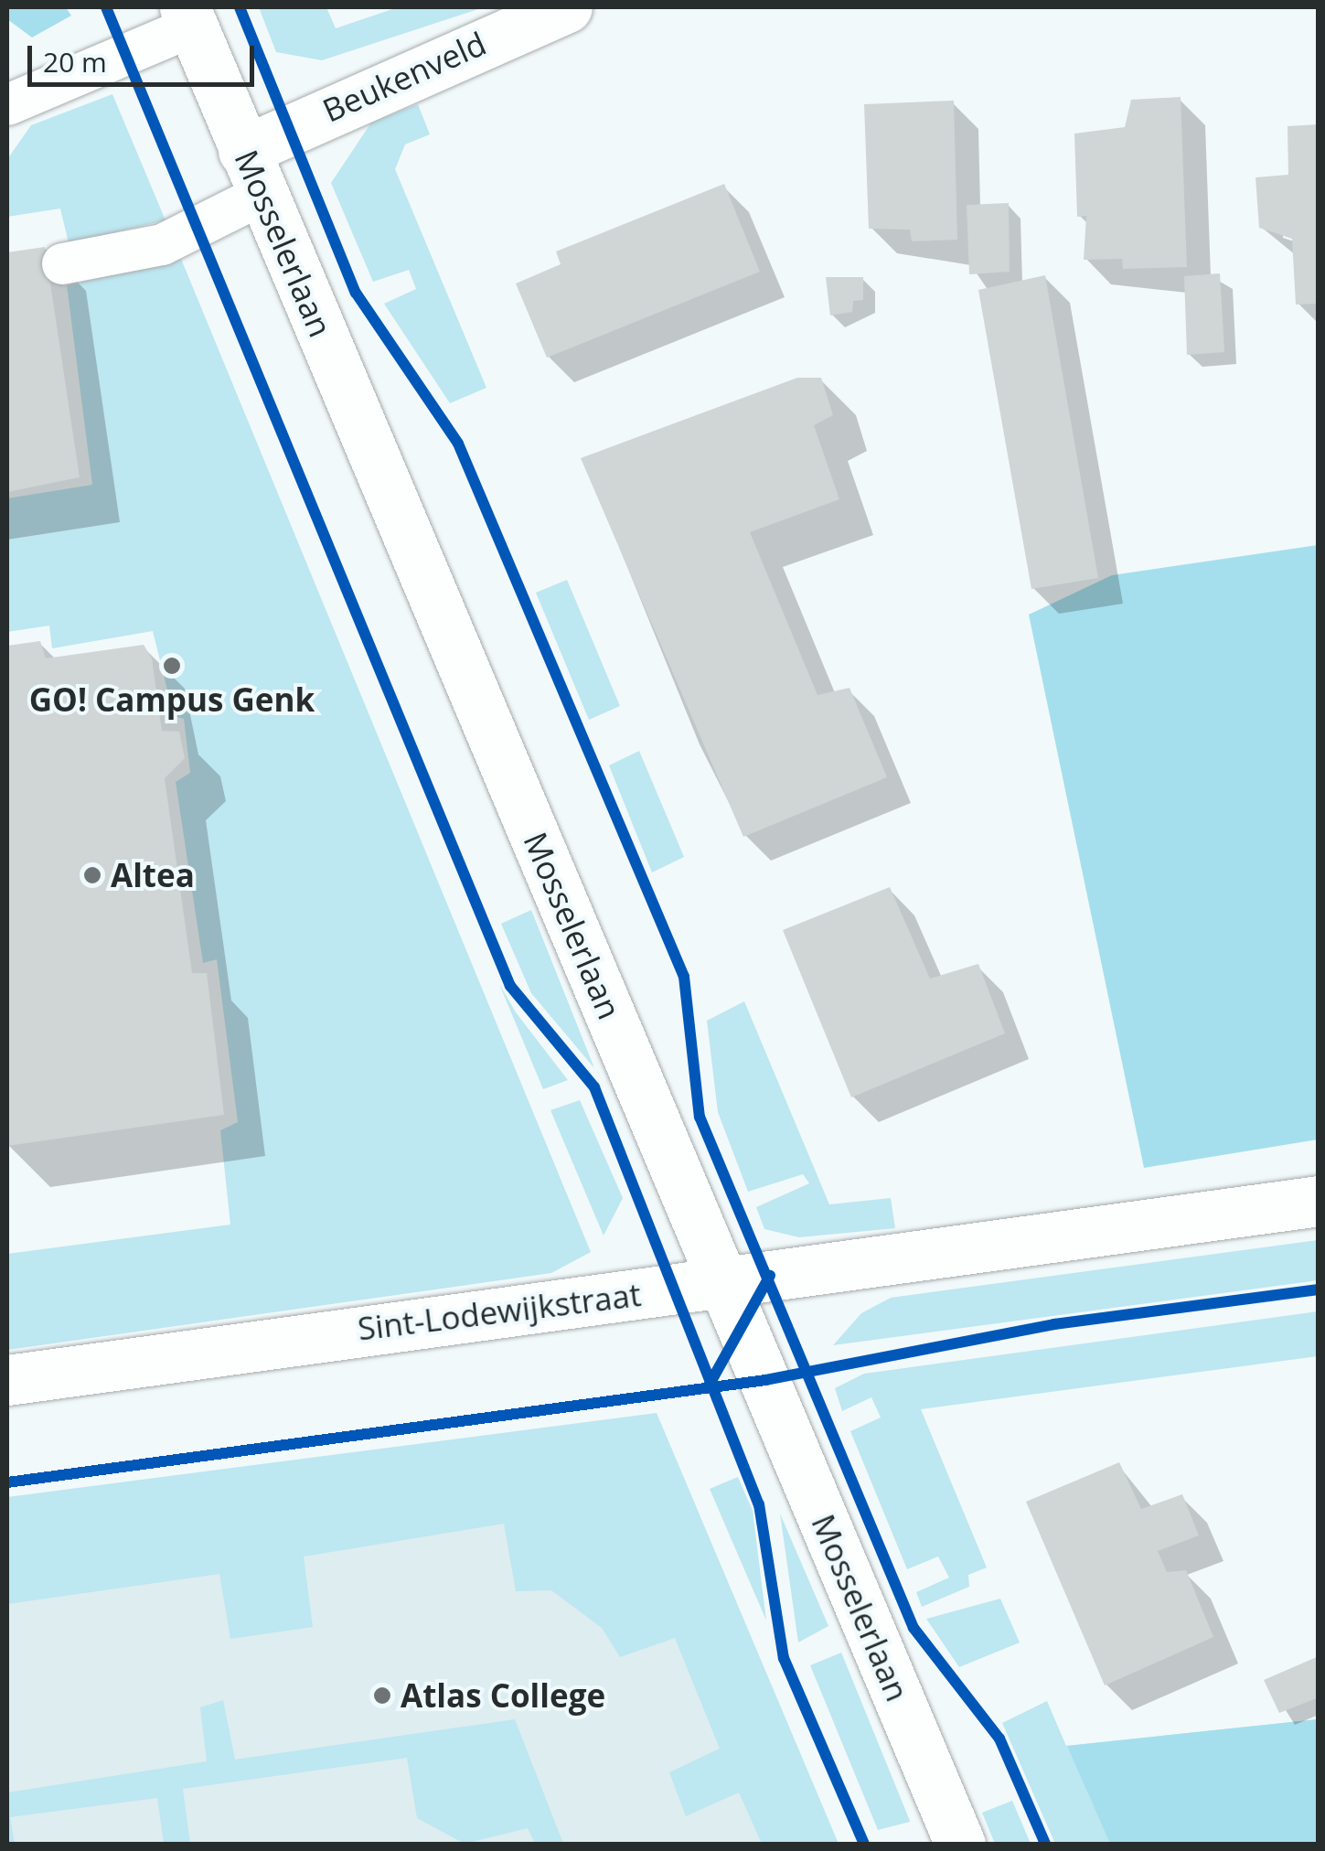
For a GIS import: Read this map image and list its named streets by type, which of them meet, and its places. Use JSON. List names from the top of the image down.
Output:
{
  "streets": {
    "street": ["Beukenveld", "Mosselerlaan", "Sint-Lodewijkstraat"]
  },
  "crossings": [
    ["Beukenveld", "Mosselerlaan"],
    ["Mosselerlaan", "Sint-Lodewijkstraat"]
  ],
  "places": ["GO! Campus Genk", "Altea", "Atlas College"],
  "scale_bar": "20 m"
}
